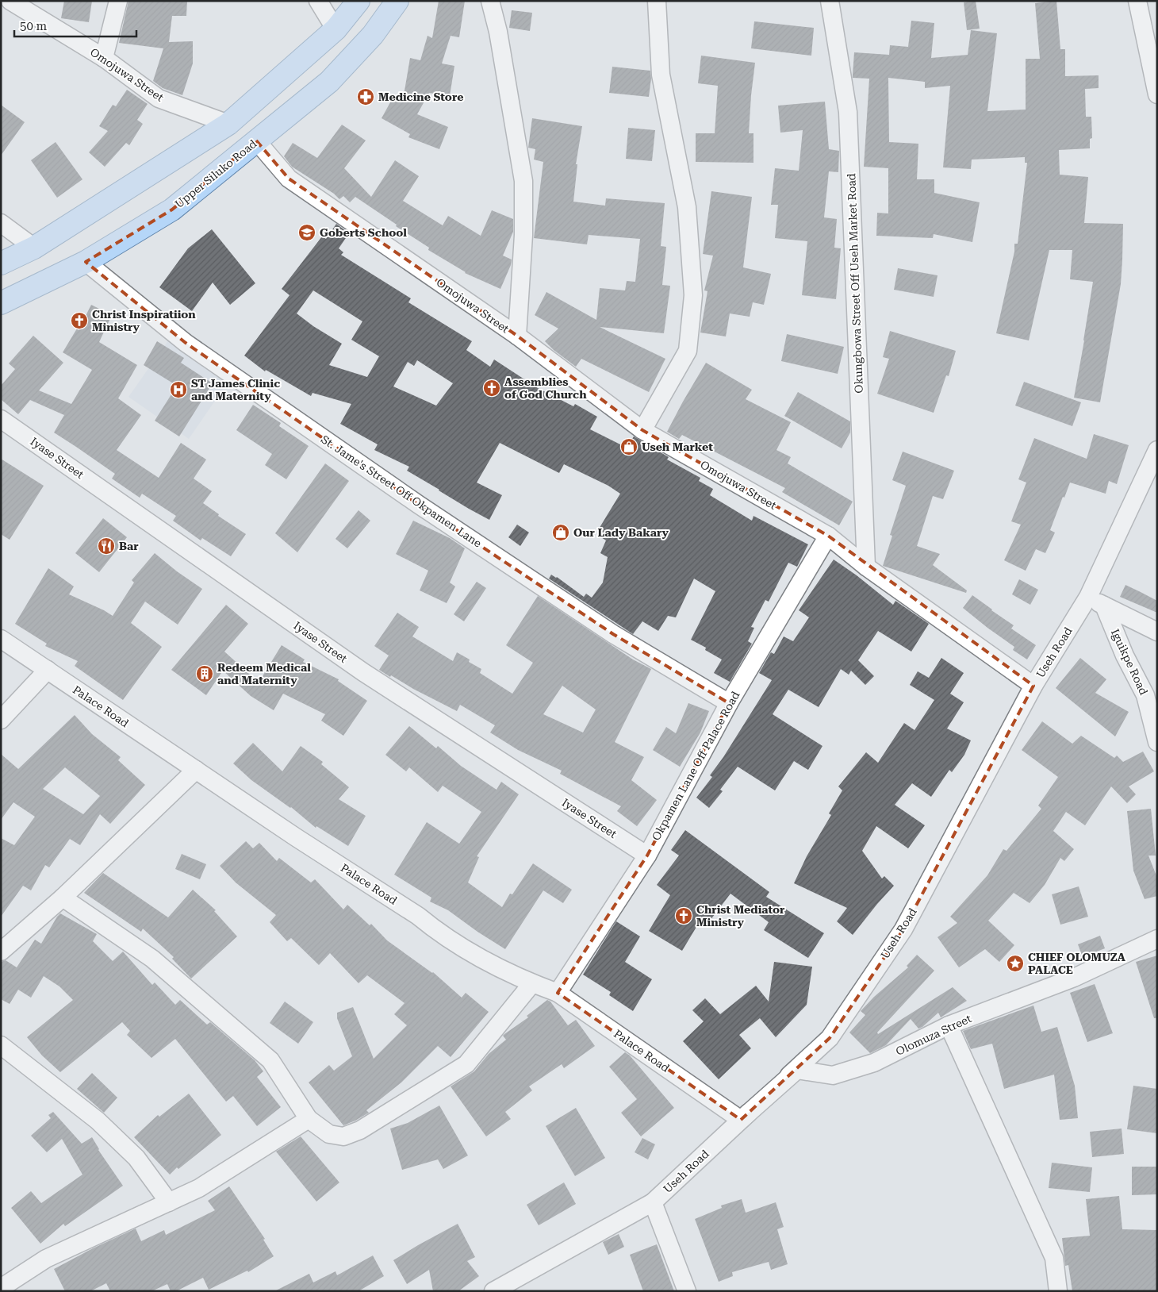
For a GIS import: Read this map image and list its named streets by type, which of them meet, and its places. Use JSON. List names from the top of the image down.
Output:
{
  "streets": {
    "main road": ["Upper Siluko Road"],
    "street": [
      "Omojuwa Street",
      "Okungbowa Street Off Useh Market Road",
      "Iyase Street",
      "St. Jame's Street Off Okpamen Lane",
      "Useh Road",
      "Iguikpe Road",
      "Palace Road",
      "Okpamen Lane Off Palace Road",
      "Olomuza Street"
    ]
  },
  "crossings": [
    ["Omojuwa Street", "Upper Siluko Road"],
    ["Omojuwa Street", "Okungbowa Street Off Useh Market Road"],
    ["Omojuwa Street", "Useh Road"],
    ["Omojuwa Street", "Okpamen Lane Off Palace Road"],
    ["Upper Siluko Road", "St. Jame's Street Off Okpamen Lane"],
    ["Iyase Street", "Okpamen Lane Off Palace Road"],
    ["St. Jame's Street Off Okpamen Lane", "Okpamen Lane Off Palace Road"],
    ["Useh Road", "Palace Road"],
    ["Useh Road", "Olomuza Street"],
    ["Palace Road", "Okpamen Lane Off Palace Road"],
    ["Palace Road", "Olomuza Street"]
  ],
  "places": {
    "pharmacy": ["Medicine Store"],
    "school or university": ["Goberts School"],
    "church": ["Christ Inspiratiion Ministry", "Assemblies of God Church", "Christ Mediator Ministry"],
    "hospital": ["ST James Clinic and Maternity"],
    "shop": ["Useh Market", "Our Lady Bakary"],
    "restaurant": ["Bar"],
    "building": ["Redeem Medical and Maternity"],
    "place": ["CHIEF OLOMUZA PALACE"]
  },
  "scale_bar": "50 m"
}
